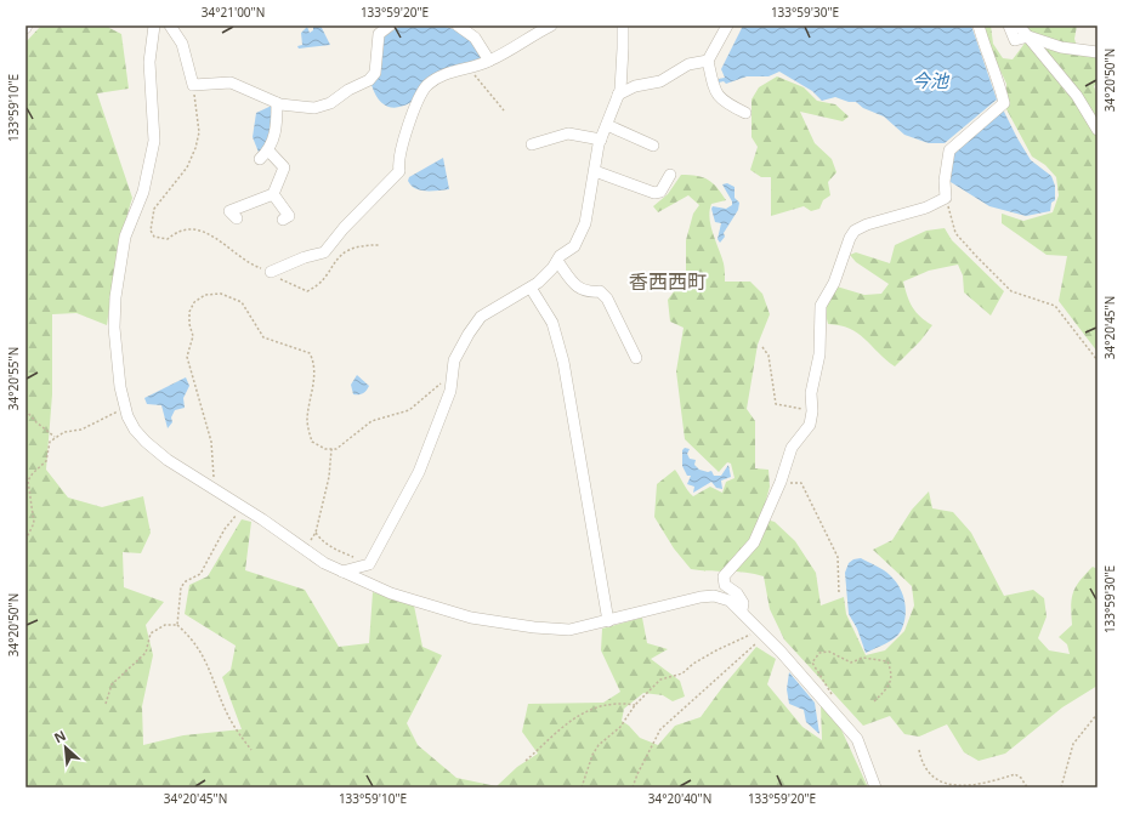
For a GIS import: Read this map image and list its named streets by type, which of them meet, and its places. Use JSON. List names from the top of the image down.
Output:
{
  "districts": ["香西西町"],
  "water": ["今池"],
  "north": "top left",
  "coordinates": [
    "34°21'00\"N",
    "133°59'20\"E",
    "133°59'30\"E",
    "34°20'50\"N",
    "133°59'10\"E",
    "34°20'45\"N",
    "34°20'55\"N",
    "34°20'40\"N"
  ]
}
